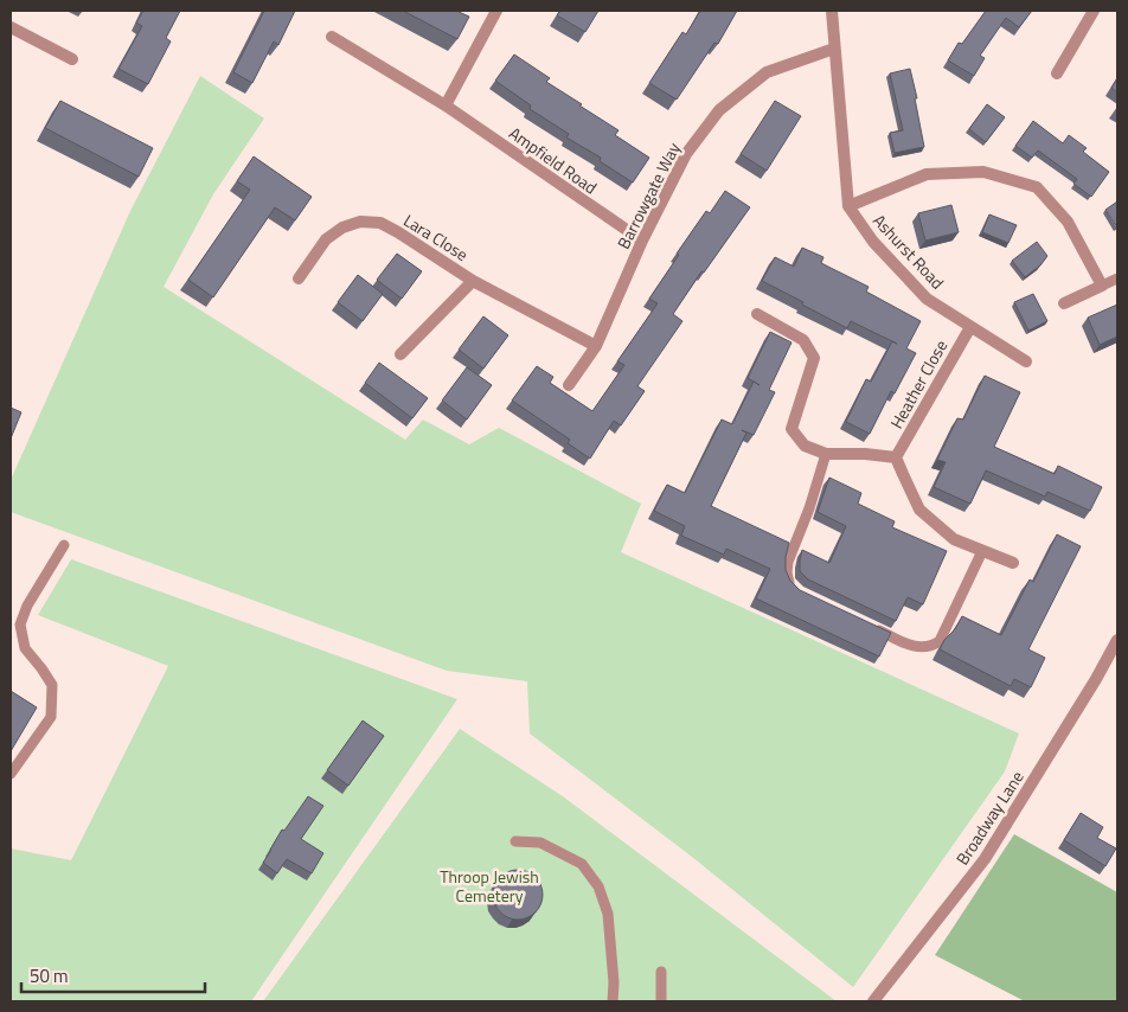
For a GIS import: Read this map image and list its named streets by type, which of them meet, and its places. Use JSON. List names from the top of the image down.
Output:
{
  "streets": {
    "street": [
      "Ampfield Road",
      "Barrowgate Way",
      "Lara Close",
      "Ashurst Road",
      "Heather Close",
      "Broadway Lane"
    ]
  },
  "crossings": [
    ["Ampfield Road", "Barrowgate Way"],
    ["Barrowgate Way", "Lara Close"],
    ["Barrowgate Way", "Ashurst Road"],
    ["Ashurst Road", "Heather Close"]
  ],
  "parks": ["Throop Jewish Cemetery"],
  "scale_bar": "50 m"
}
